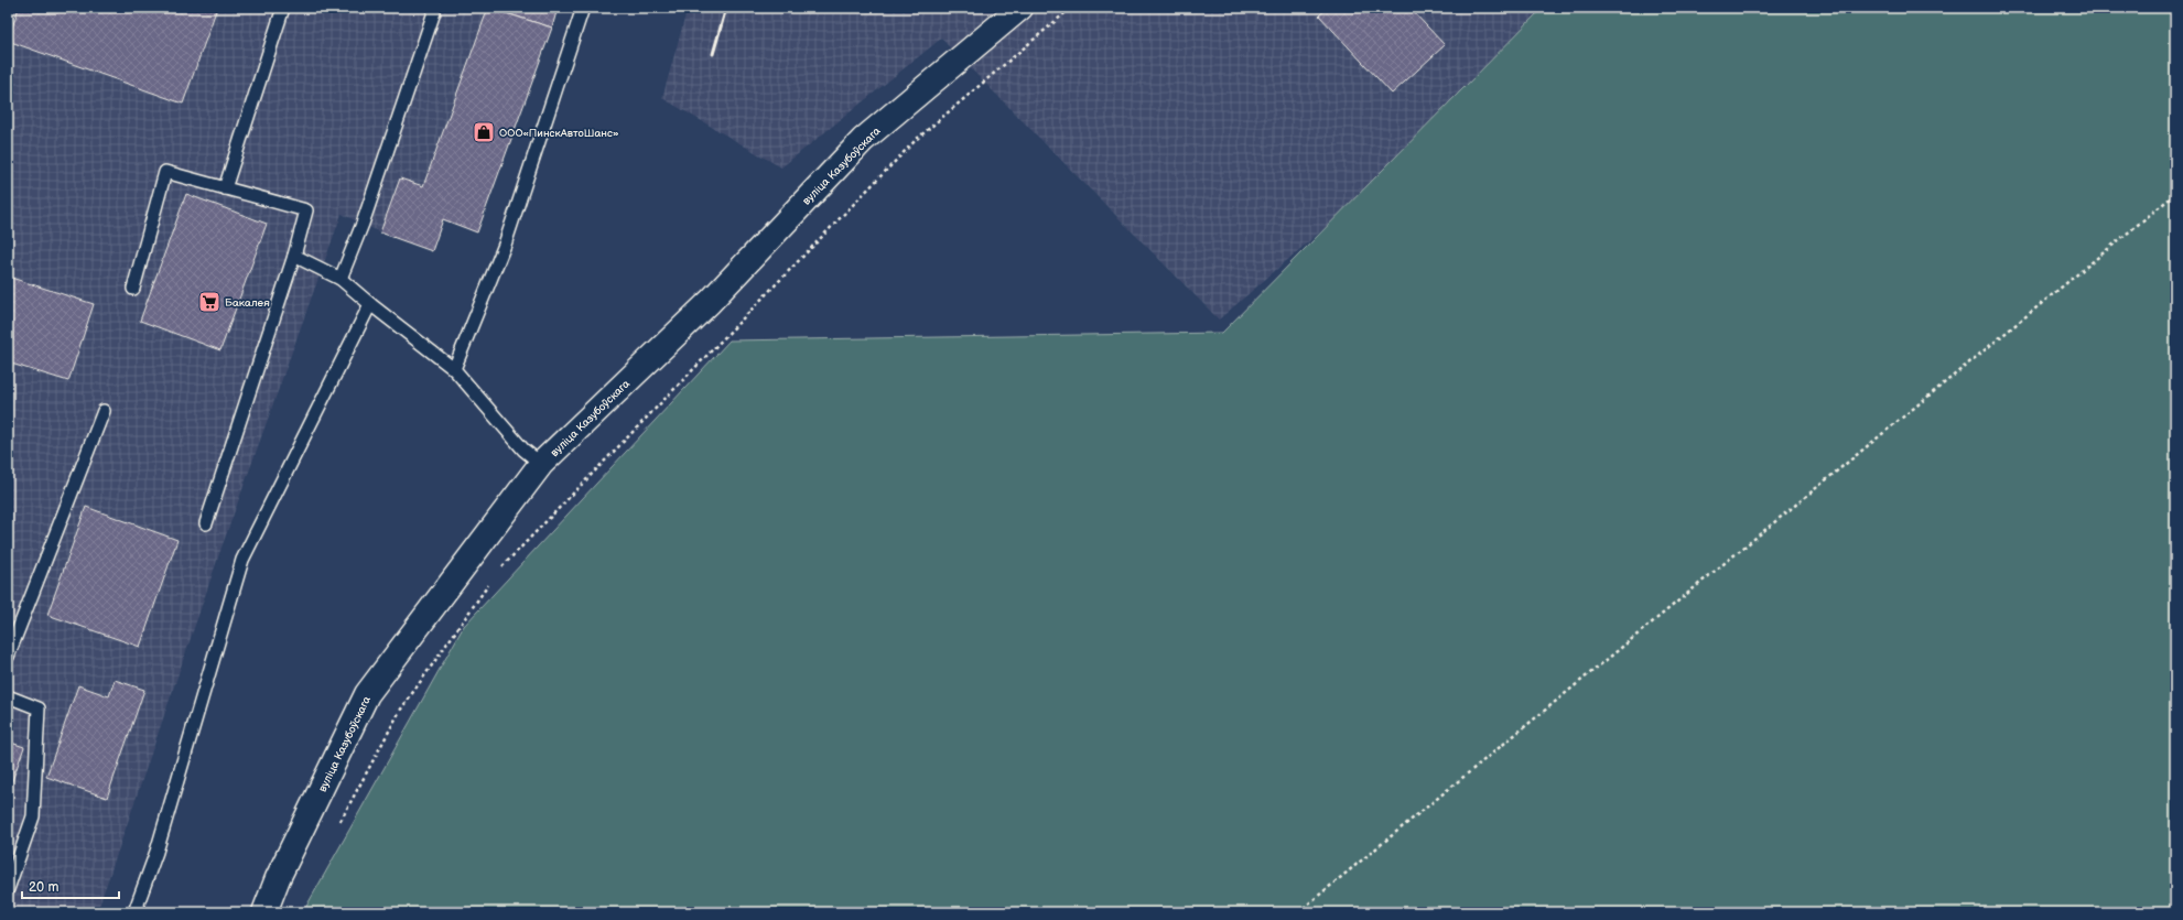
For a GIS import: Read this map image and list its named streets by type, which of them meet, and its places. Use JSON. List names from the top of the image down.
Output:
{
  "streets": {
    "street": ["вуліца Казубоўскага"]
  },
  "places": {
    "shop": ["ООО«ПинскАвтоШанс»"],
    "supermarket": ["Бакалея"]
  },
  "scale_bar": "20 m"
}
